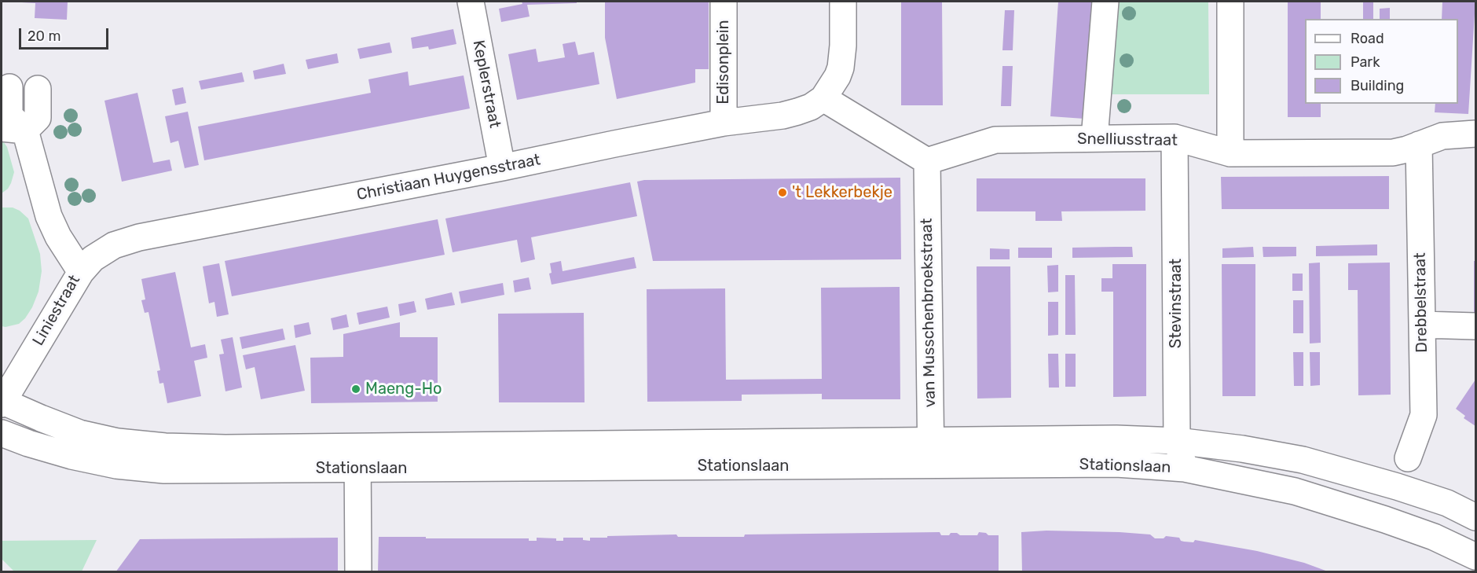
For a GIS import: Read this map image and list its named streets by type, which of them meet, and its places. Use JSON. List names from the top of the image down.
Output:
{
  "streets": {
    "street": [
      "Edisonplein",
      "Keplerstraat",
      "Snelliusstraat",
      "Christiaan Huygensstraat",
      "Drebbelstraat",
      "Stevinstraat",
      "Liniestraat",
      "van Musschenbroekstraat",
      "Stationslaan"
    ]
  },
  "crossings": [
    ["Edisonplein", "Christiaan Huygensstraat"],
    ["Keplerstraat", "Christiaan Huygensstraat"],
    ["Snelliusstraat", "Drebbelstraat"],
    ["Snelliusstraat", "Stevinstraat"],
    ["Snelliusstraat", "van Musschenbroekstraat"],
    ["Christiaan Huygensstraat", "Liniestraat"],
    ["Stevinstraat", "Stationslaan"],
    ["Liniestraat", "Stationslaan"],
    ["van Musschenbroekstraat", "Stationslaan"]
  ],
  "places": ["'t Lekkerbekje", "Maeng-Ho"],
  "legend": ["Road", "Park", "Building"],
  "scale_bar": "20 m"
}
